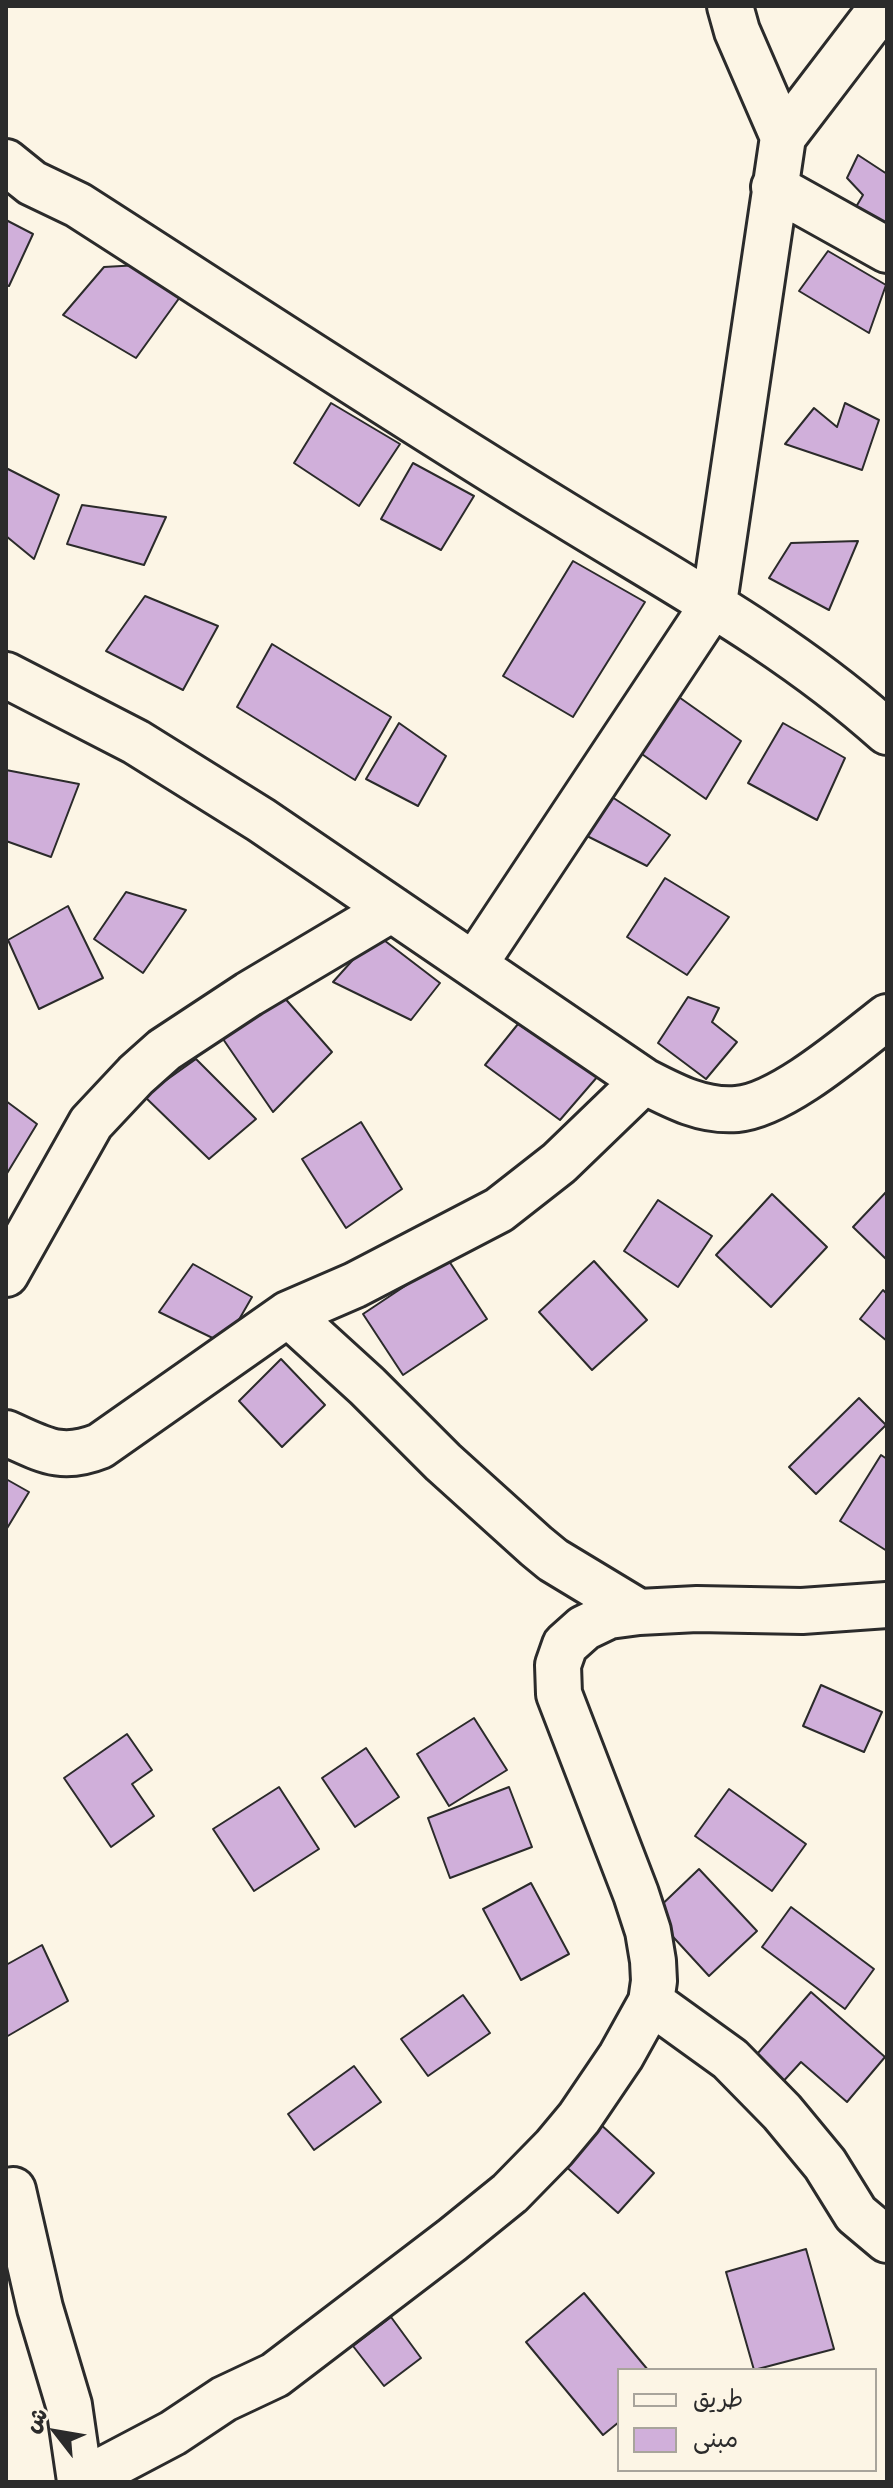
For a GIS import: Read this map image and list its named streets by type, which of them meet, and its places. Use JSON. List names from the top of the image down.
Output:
{
  "legend": ["طريق", "مبنى"],
  "north": "top left"
}
